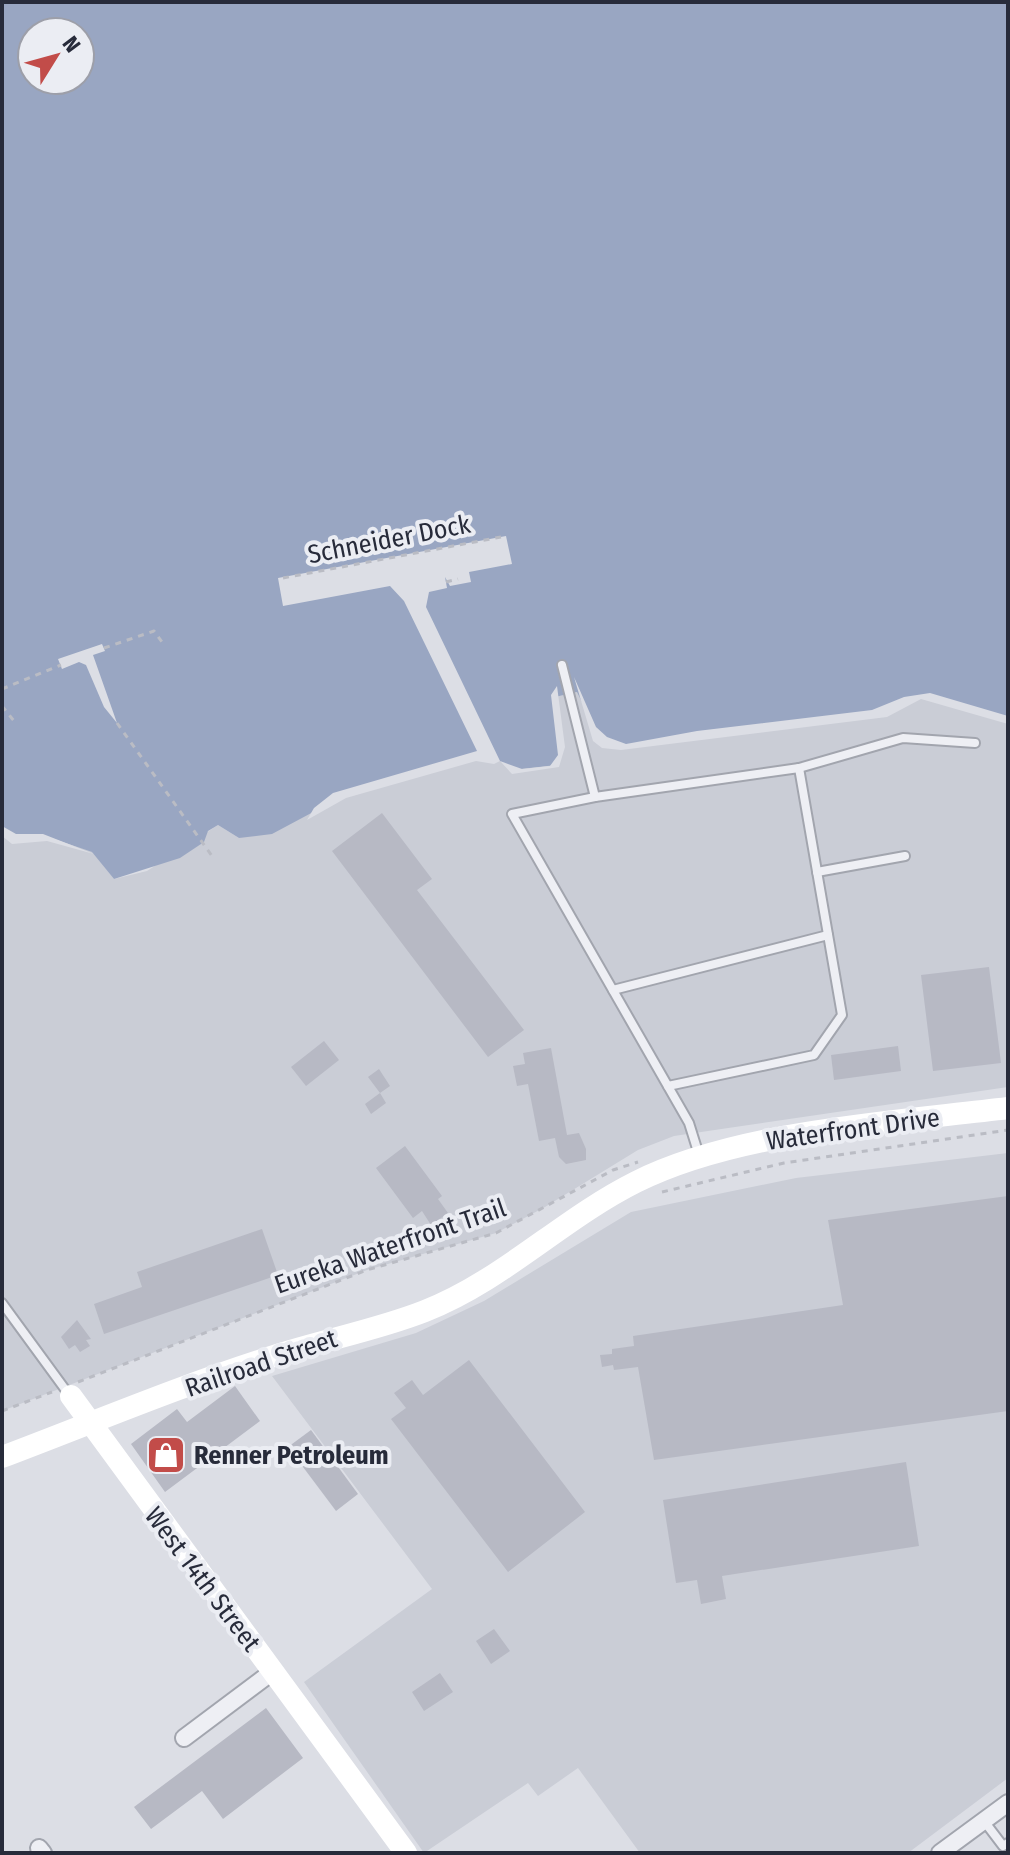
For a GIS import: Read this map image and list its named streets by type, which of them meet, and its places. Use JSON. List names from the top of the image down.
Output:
{
  "streets": {
    "street": ["Waterfront Drive", "Railroad Street", "West 14th Street"],
    "path": ["Schneider Dock", "Eureka Waterfront Trail"]
  },
  "crossings": [
    ["Waterfront Drive", "Eureka Waterfront Trail"],
    ["Waterfront Drive", "Railroad Street"],
    ["Eureka Waterfront Trail", "Railroad Street"],
    ["Eureka Waterfront Trail", "West 14th Street"],
    ["Railroad Street", "West 14th Street"]
  ],
  "places": {
    "shop": ["Renner Petroleum"]
  },
  "north": "top right"
}
